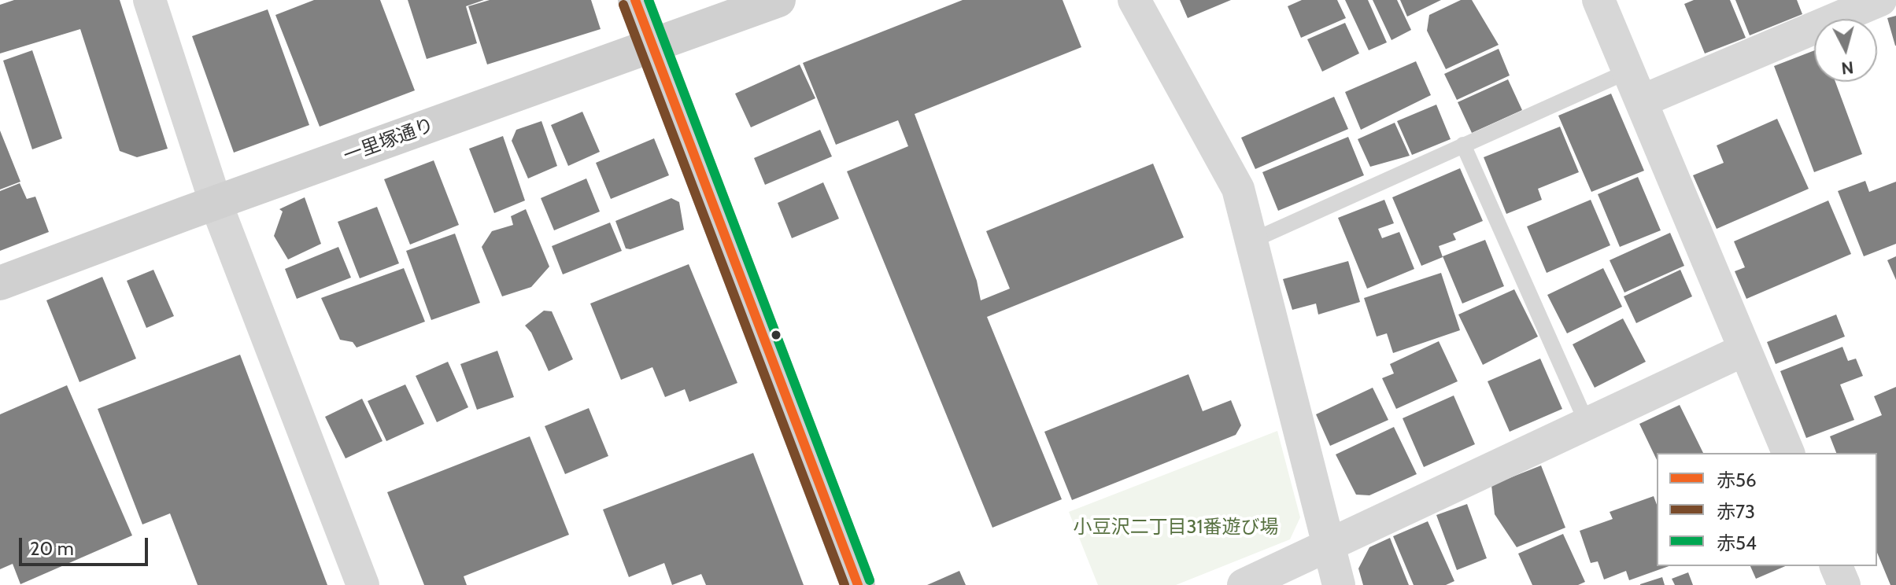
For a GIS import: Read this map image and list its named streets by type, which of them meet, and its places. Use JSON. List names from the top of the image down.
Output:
{
  "streets": {
    "street": ["一里塚通り"]
  },
  "parks": ["小豆沢二丁目31番遊び場"],
  "lines": ["transit line 赤56", "transit line 赤54", "transit line 赤73"],
  "legend": ["赤56", "赤73", "赤54"],
  "scale_bar": "20 m",
  "north": "bottom"
}
